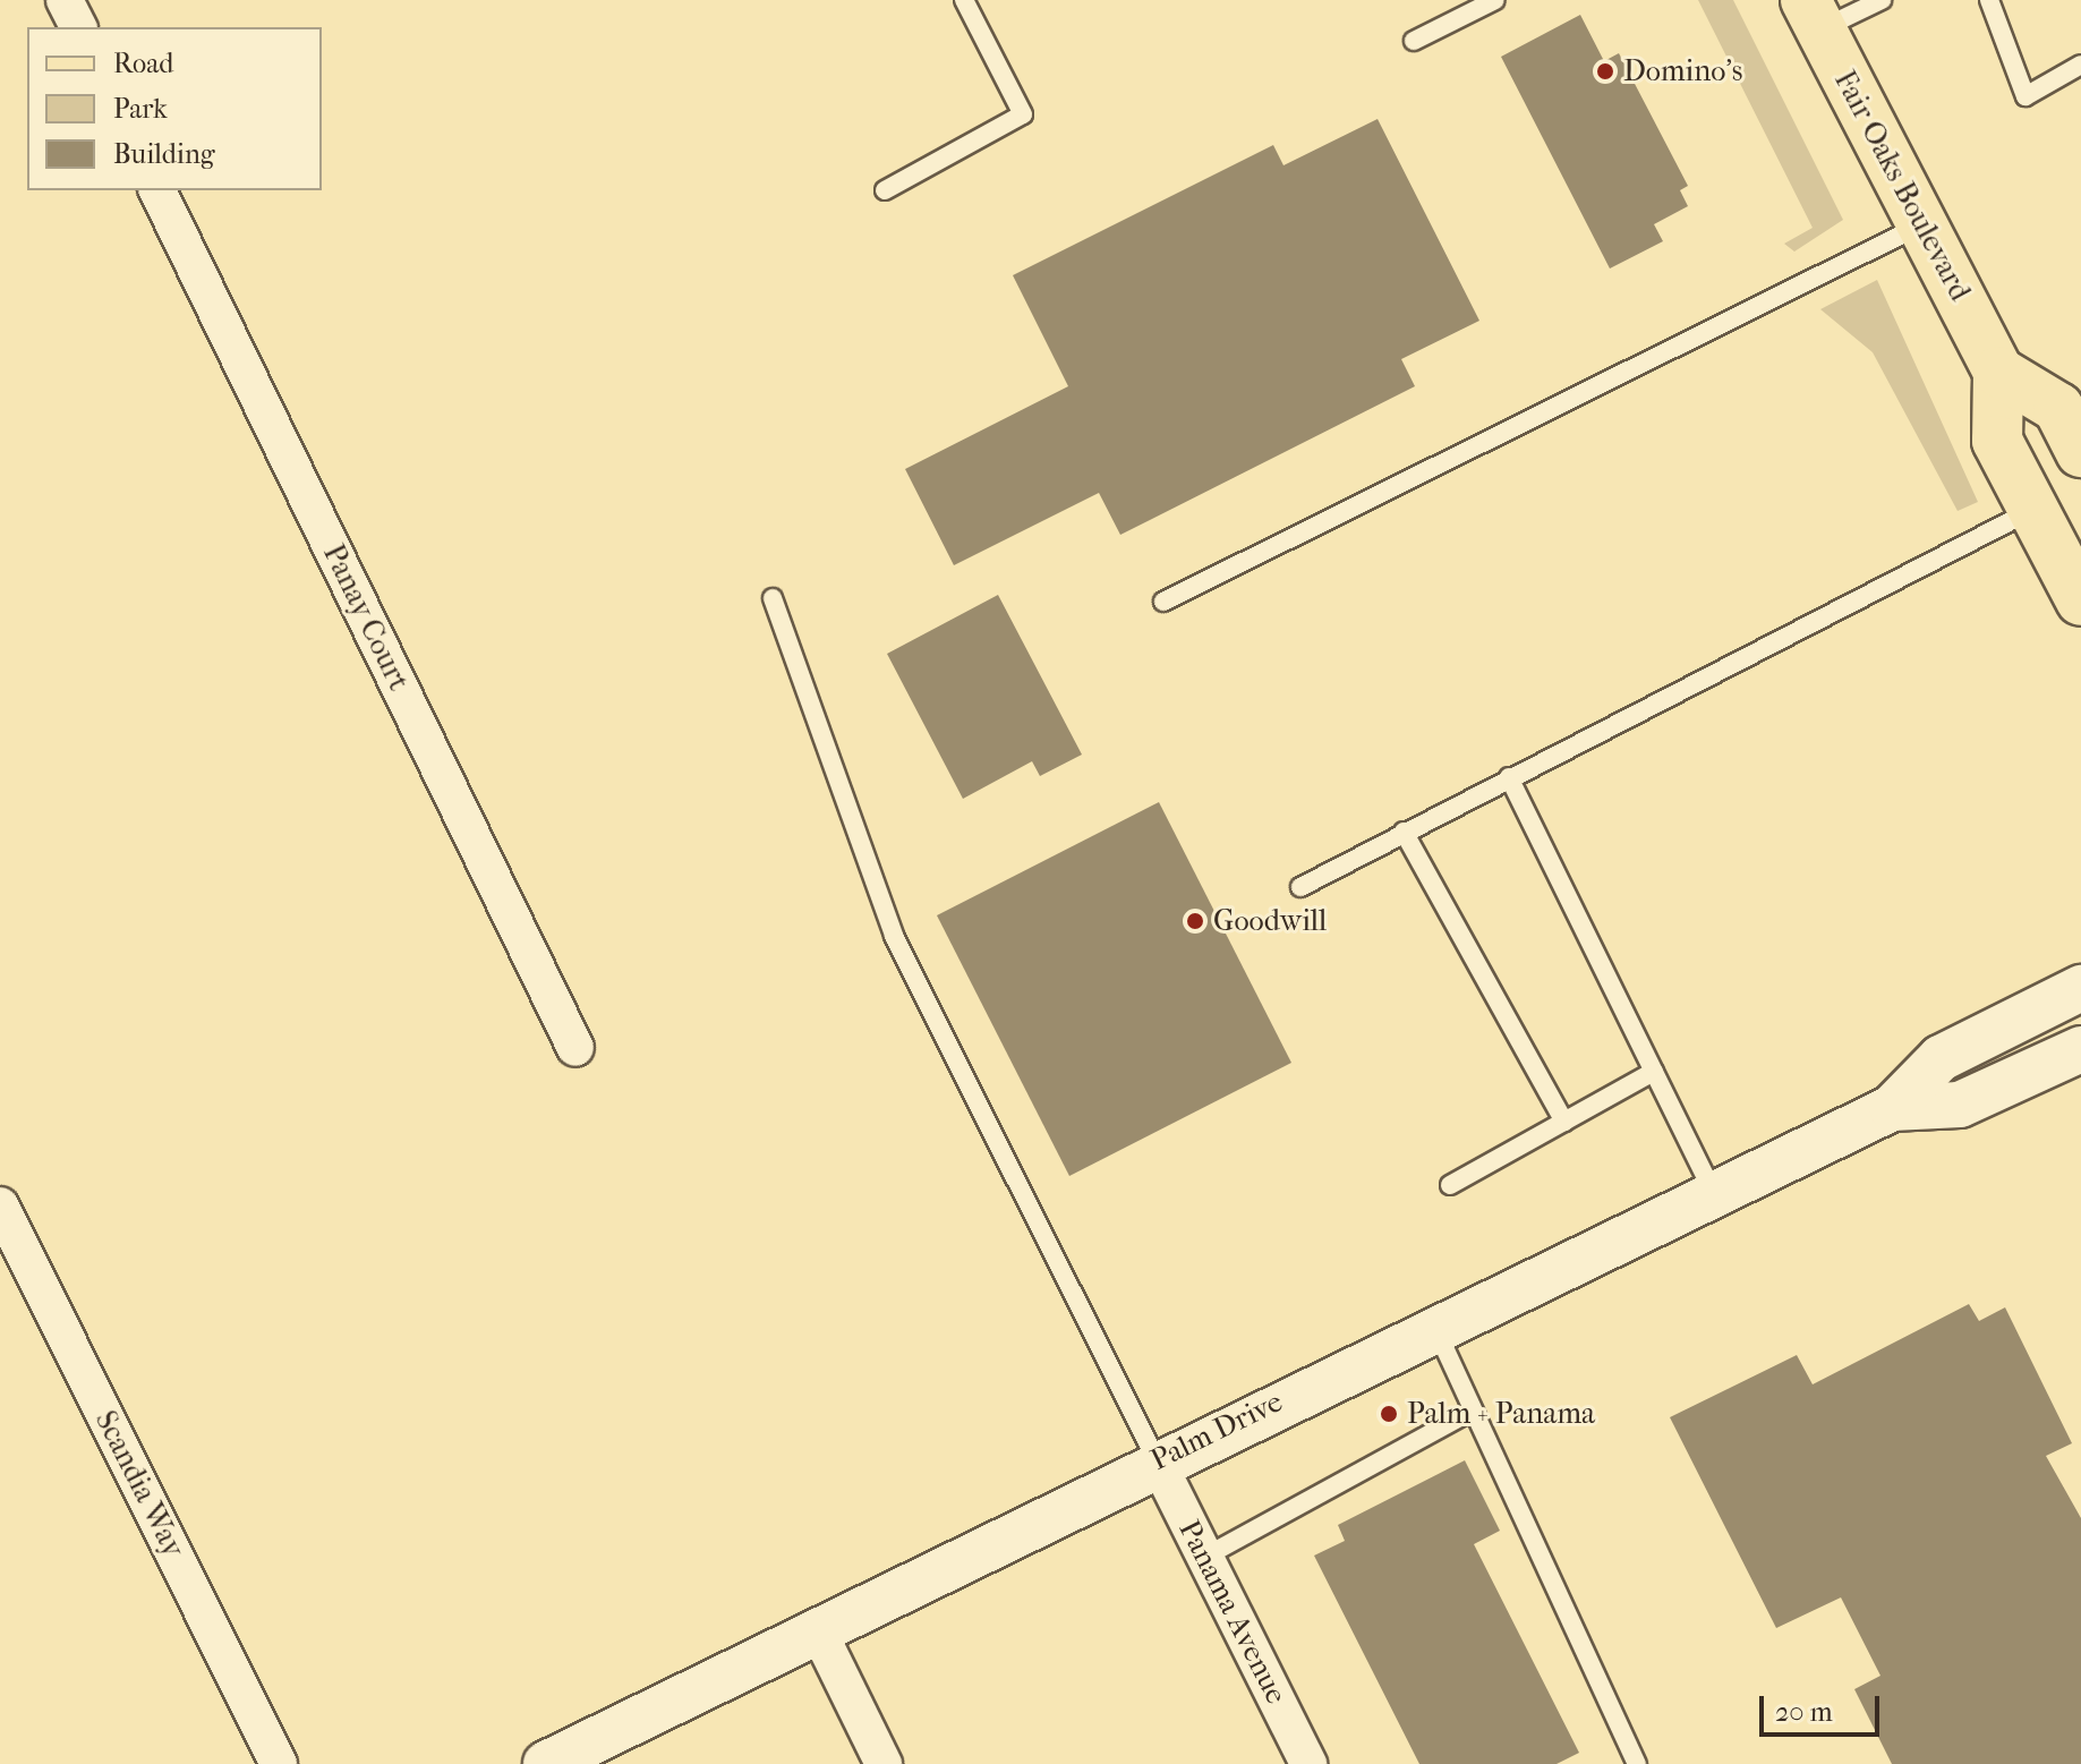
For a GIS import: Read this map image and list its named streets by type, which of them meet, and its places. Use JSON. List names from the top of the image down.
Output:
{
  "streets": {
    "main road": ["Fair Oaks Boulevard"],
    "street": [
      "Panay Court",
      "Palm Drive",
      "Scandia Way",
      "Panama Avenue"
    ]
  },
  "crossings": [
    ["Palm Drive", "Panama Avenue"]
  ],
  "places": ["Domino's", "Goodwill", "Palm + Panama"],
  "legend": ["Road", "Park", "Building"],
  "scale_bar": "20 m"
}
